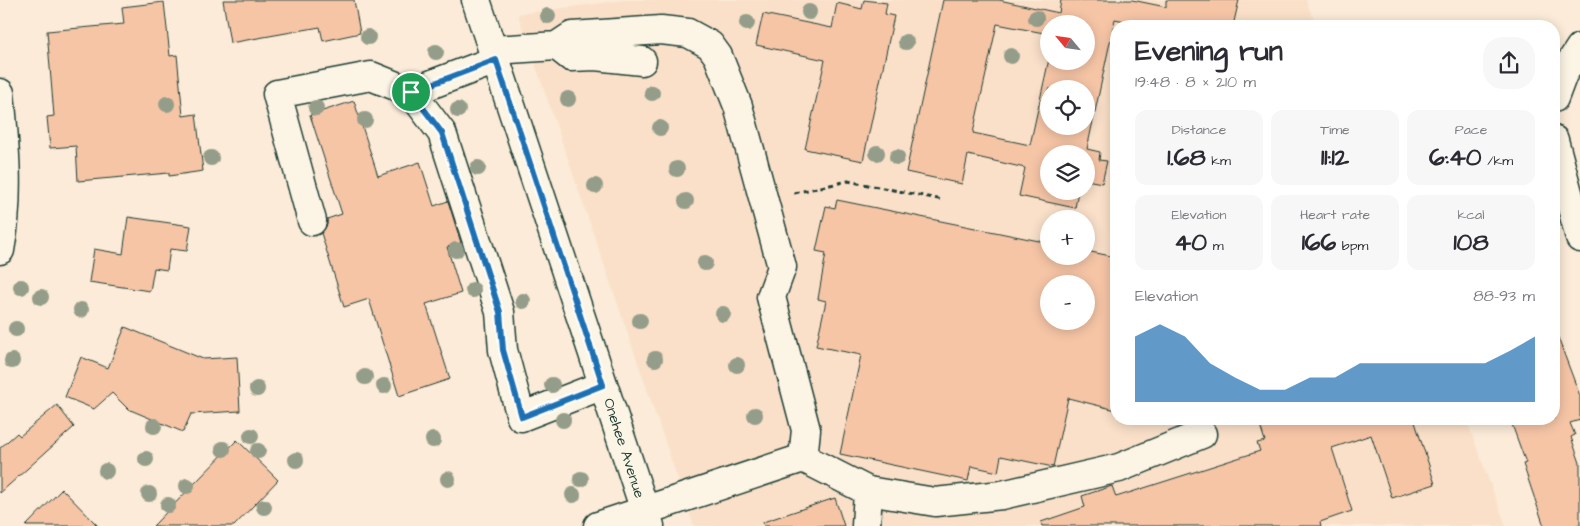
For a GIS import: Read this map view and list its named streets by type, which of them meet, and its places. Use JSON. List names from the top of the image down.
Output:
{
  "streets": {
    "street": ["Onehee Avenue"]
  },
  "north": "top left",
  "page": {
    "map_buttons": ["+", "−"],
    "heading": ["Evening run", "19:48 · 8 × 210 m"],
    "stats": [
      ["Distance", "1.68 km"],
      ["Time", "11:12"],
      ["Pace", "6:40 /km"],
      ["Elevation", "40 m"],
      ["Heart rate", "166 bpm"],
      ["kcal", "108"]
    ],
    "chart": ["Elevation", "88–93 m"]
  }
}
